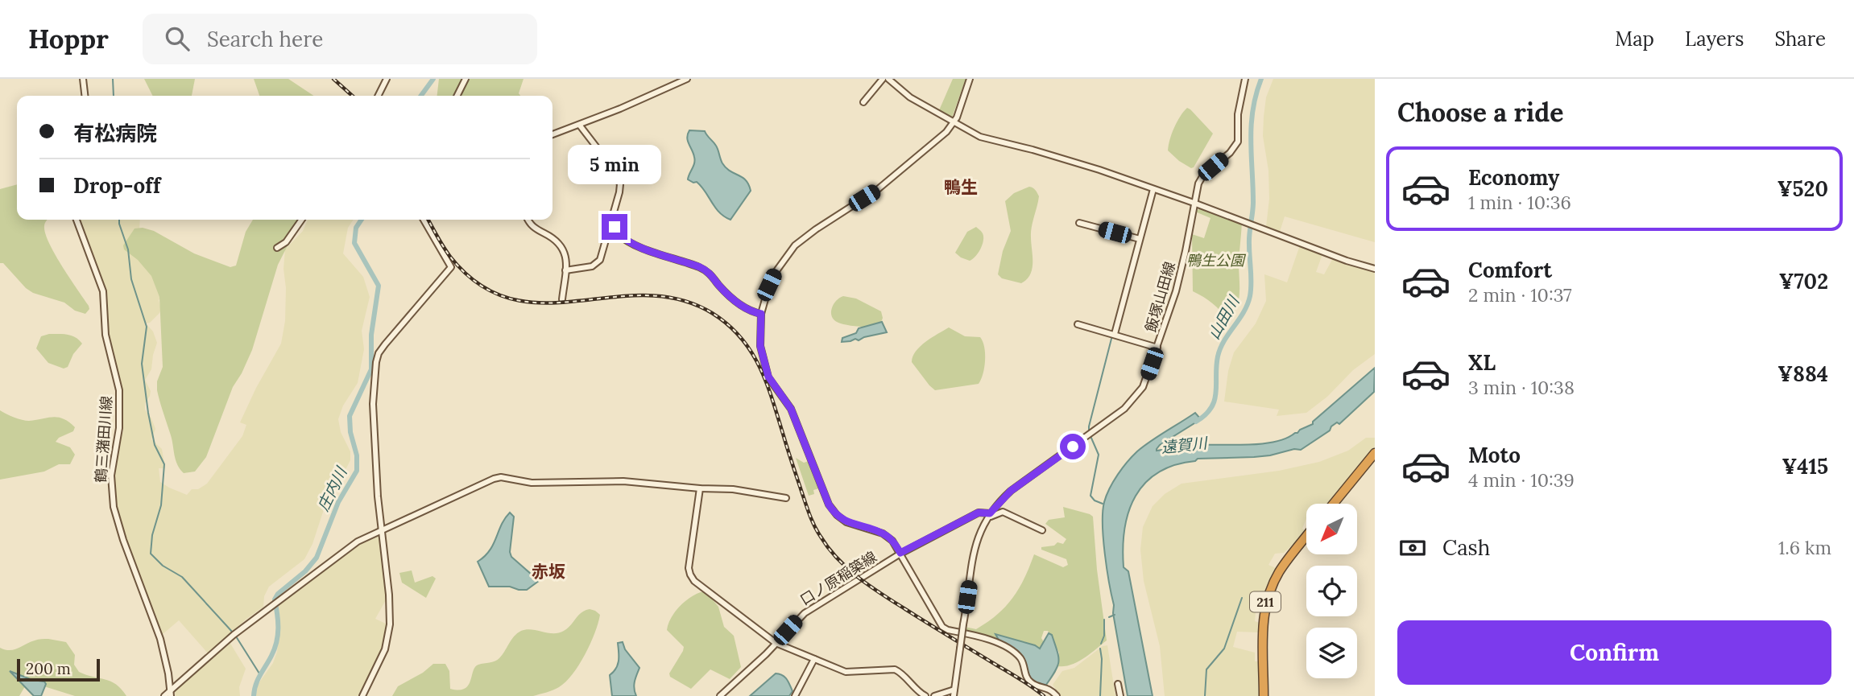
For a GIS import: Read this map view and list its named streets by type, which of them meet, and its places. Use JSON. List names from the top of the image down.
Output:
{
  "streets": {
    "highway": ["211"],
    "street": ["飯塚山田線", "鶴三潴田川線", "口ノ原稲築線"]
  },
  "crossings": [
    ["飯塚山田線", "口ノ原稲築線"]
  ],
  "districts": ["鴨生", "赤坂"],
  "water": ["山田川", "遠賀川", "庄内川"],
  "parks": ["鴨生公園"],
  "scale_bar": "200 m",
  "north": "bottom left",
  "page": {
    "header": "Hoppr",
    "search": "Search here",
    "nav": ["Map", "Layers", "Share"],
    "heading": "Choose a ride",
    "banner": ["有松病院", "Drop-off"],
    "bubble": "5 min",
    "list": [
      {
        "name": "Economy",
        "note": "1 min · 10:36",
        "value": "¥520"
      },
      {
        "name": "Comfort",
        "note": "2 min · 10:37",
        "value": "¥702"
      },
      {
        "name": "XL",
        "note": "3 min · 10:38",
        "value": "¥884"
      },
      {
        "name": "Moto",
        "note": "4 min · 10:39",
        "value": "¥415"
      }
    ],
    "pay": ["Cash", "1.6 km"],
    "buttons": "Confirm",
    "scale": "200 m"
  }
}
